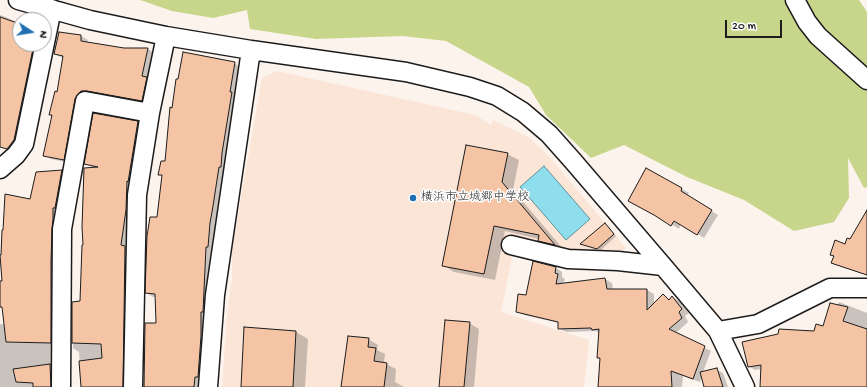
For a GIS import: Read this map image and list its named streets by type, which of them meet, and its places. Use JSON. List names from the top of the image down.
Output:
{
  "places": ["横浜市立城郷中学校"],
  "scale_bar": "20 m",
  "north": "right"
}
